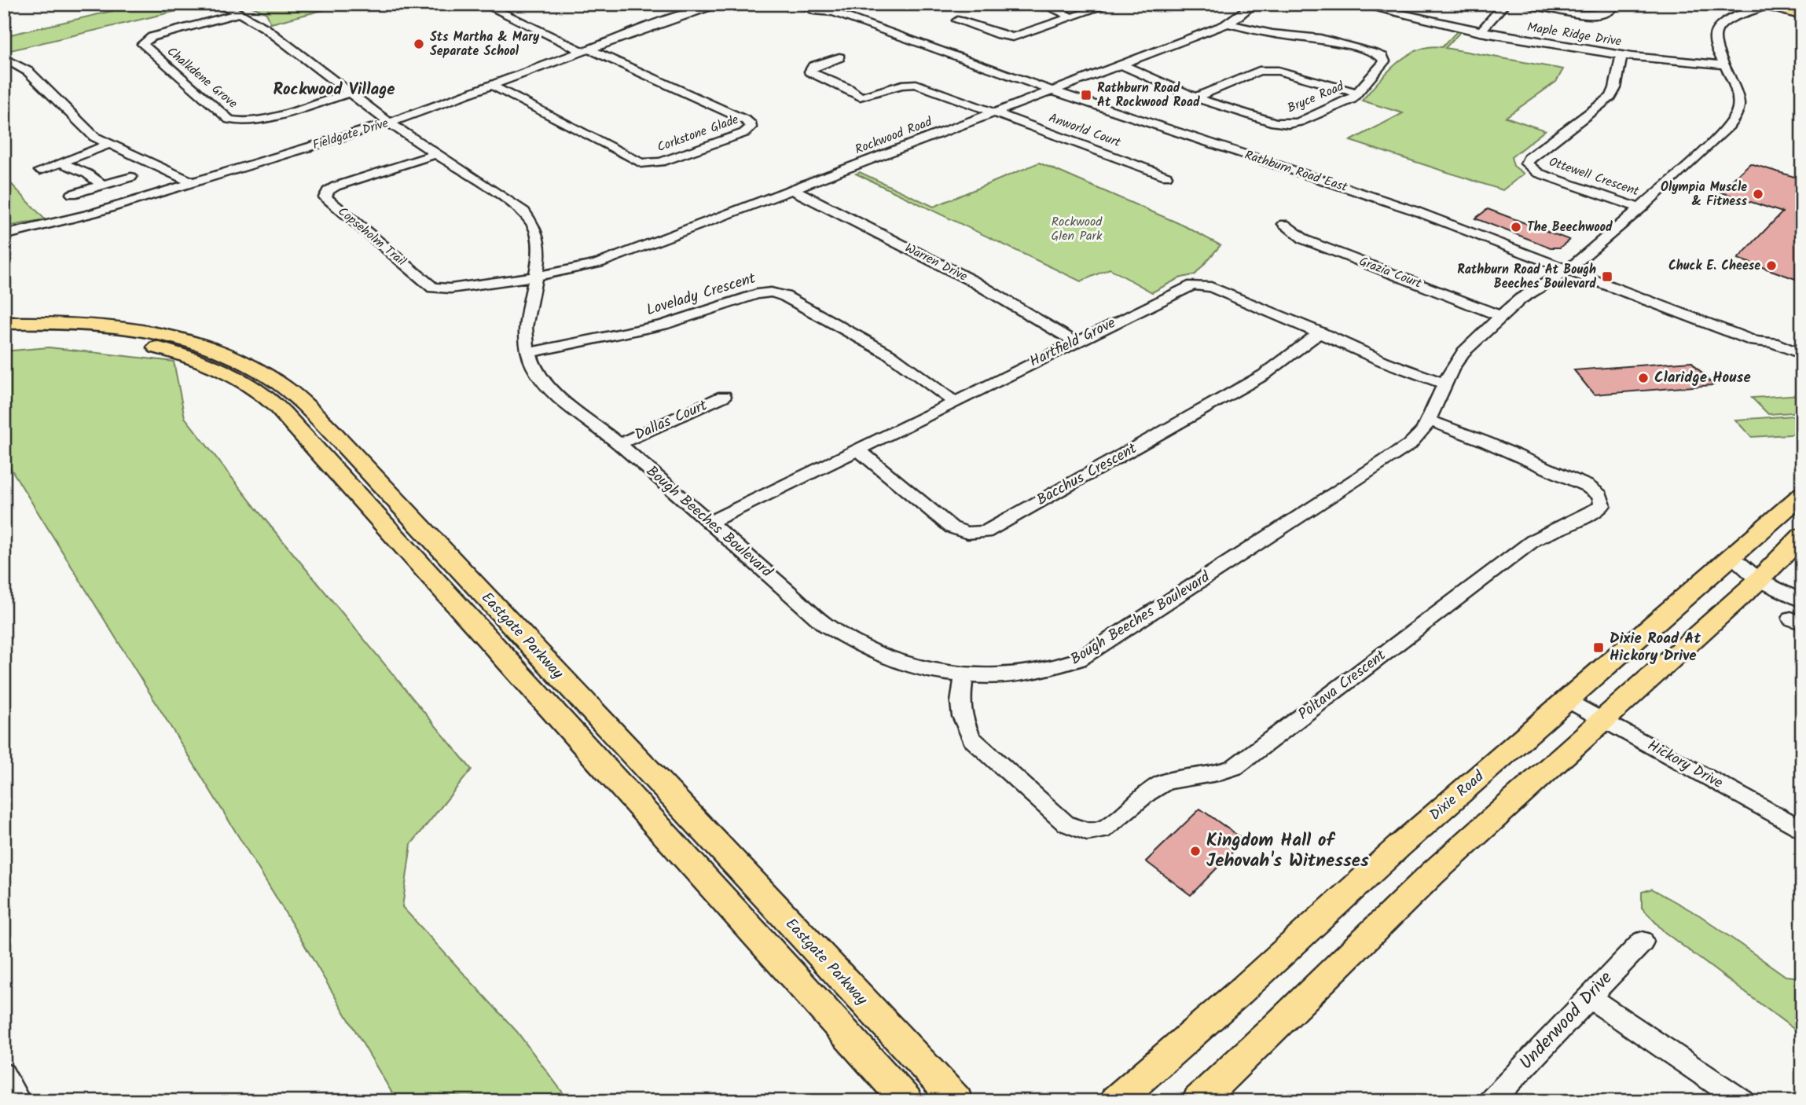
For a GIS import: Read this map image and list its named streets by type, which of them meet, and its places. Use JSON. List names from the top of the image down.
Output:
{
  "streets": {
    "main road": ["Eastgate Parkway", "Dixie Road"],
    "street": [
      "Maple Ridge Drive",
      "Chalkdene Grove",
      "Bryce Road",
      "Anworld Court",
      "Corkstone Glade",
      "Fieldgate Drive",
      "Rockwood Road",
      "Rathburn Road East",
      "Ottewell Crescent",
      "Copseholm Trail",
      "Warren Drive",
      "Grazia Court",
      "Lovelady Crescent",
      "Hartfield Grove",
      "Dallas Court",
      "Bacchus Crescent",
      "Bough Beeches Boulevard",
      "Poltava Crescent",
      "Hickory Drive",
      "Underwood Drive"
    ]
  },
  "crossings": [
    ["Maple Ridge Drive", "Ottewell Crescent"],
    ["Maple Ridge Drive", "Bough Beeches Boulevard"],
    ["Chalkdene Grove", "Bough Beeches Boulevard"],
    ["Bryce Road", "Rockwood Road"],
    ["Anworld Court", "Rockwood Road"],
    ["Corkstone Glade", "Fieldgate Drive"],
    ["Fieldgate Drive", "Bough Beeches Boulevard"],
    ["Rockwood Road", "Rathburn Road East"],
    ["Rockwood Road", "Copseholm Trail"],
    ["Rockwood Road", "Warren Drive"],
    ["Rockwood Road", "Bough Beeches Boulevard"],
    ["Rathburn Road East", "Bough Beeches Boulevard"],
    ["Ottewell Crescent", "Bough Beeches Boulevard"],
    ["Copseholm Trail", "Bough Beeches Boulevard"],
    ["Warren Drive", "Hartfield Grove"],
    ["Grazia Court", "Bough Beeches Boulevard"],
    ["Lovelady Crescent", "Hartfield Grove"],
    ["Lovelady Crescent", "Bough Beeches Boulevard"],
    ["Hartfield Grove", "Bacchus Crescent"],
    ["Hartfield Grove", "Bough Beeches Boulevard"],
    ["Dallas Court", "Bough Beeches Boulevard"],
    ["Bough Beeches Boulevard", "Poltava Crescent"],
    ["Hickory Drive", "Dixie Road"]
  ],
  "districts": ["Rockwood Village"],
  "parks": ["Rockwood Glen Park"],
  "places": {
    "other": [
      "Sts Martha & Mary Separate School",
      "Olympia Muscle & Fitness",
      "The Beechwood",
      "Chuck E. Cheese",
      "Claridge House",
      "Kingdom Hall of Jehovah's Witnesses"
    ],
    "transit": ["Rathburn Road At Rockwood Road", "Rathburn Road At Bough Beeches Boulevard", "Dixie Road At Hickory Drive"]
  }
}
